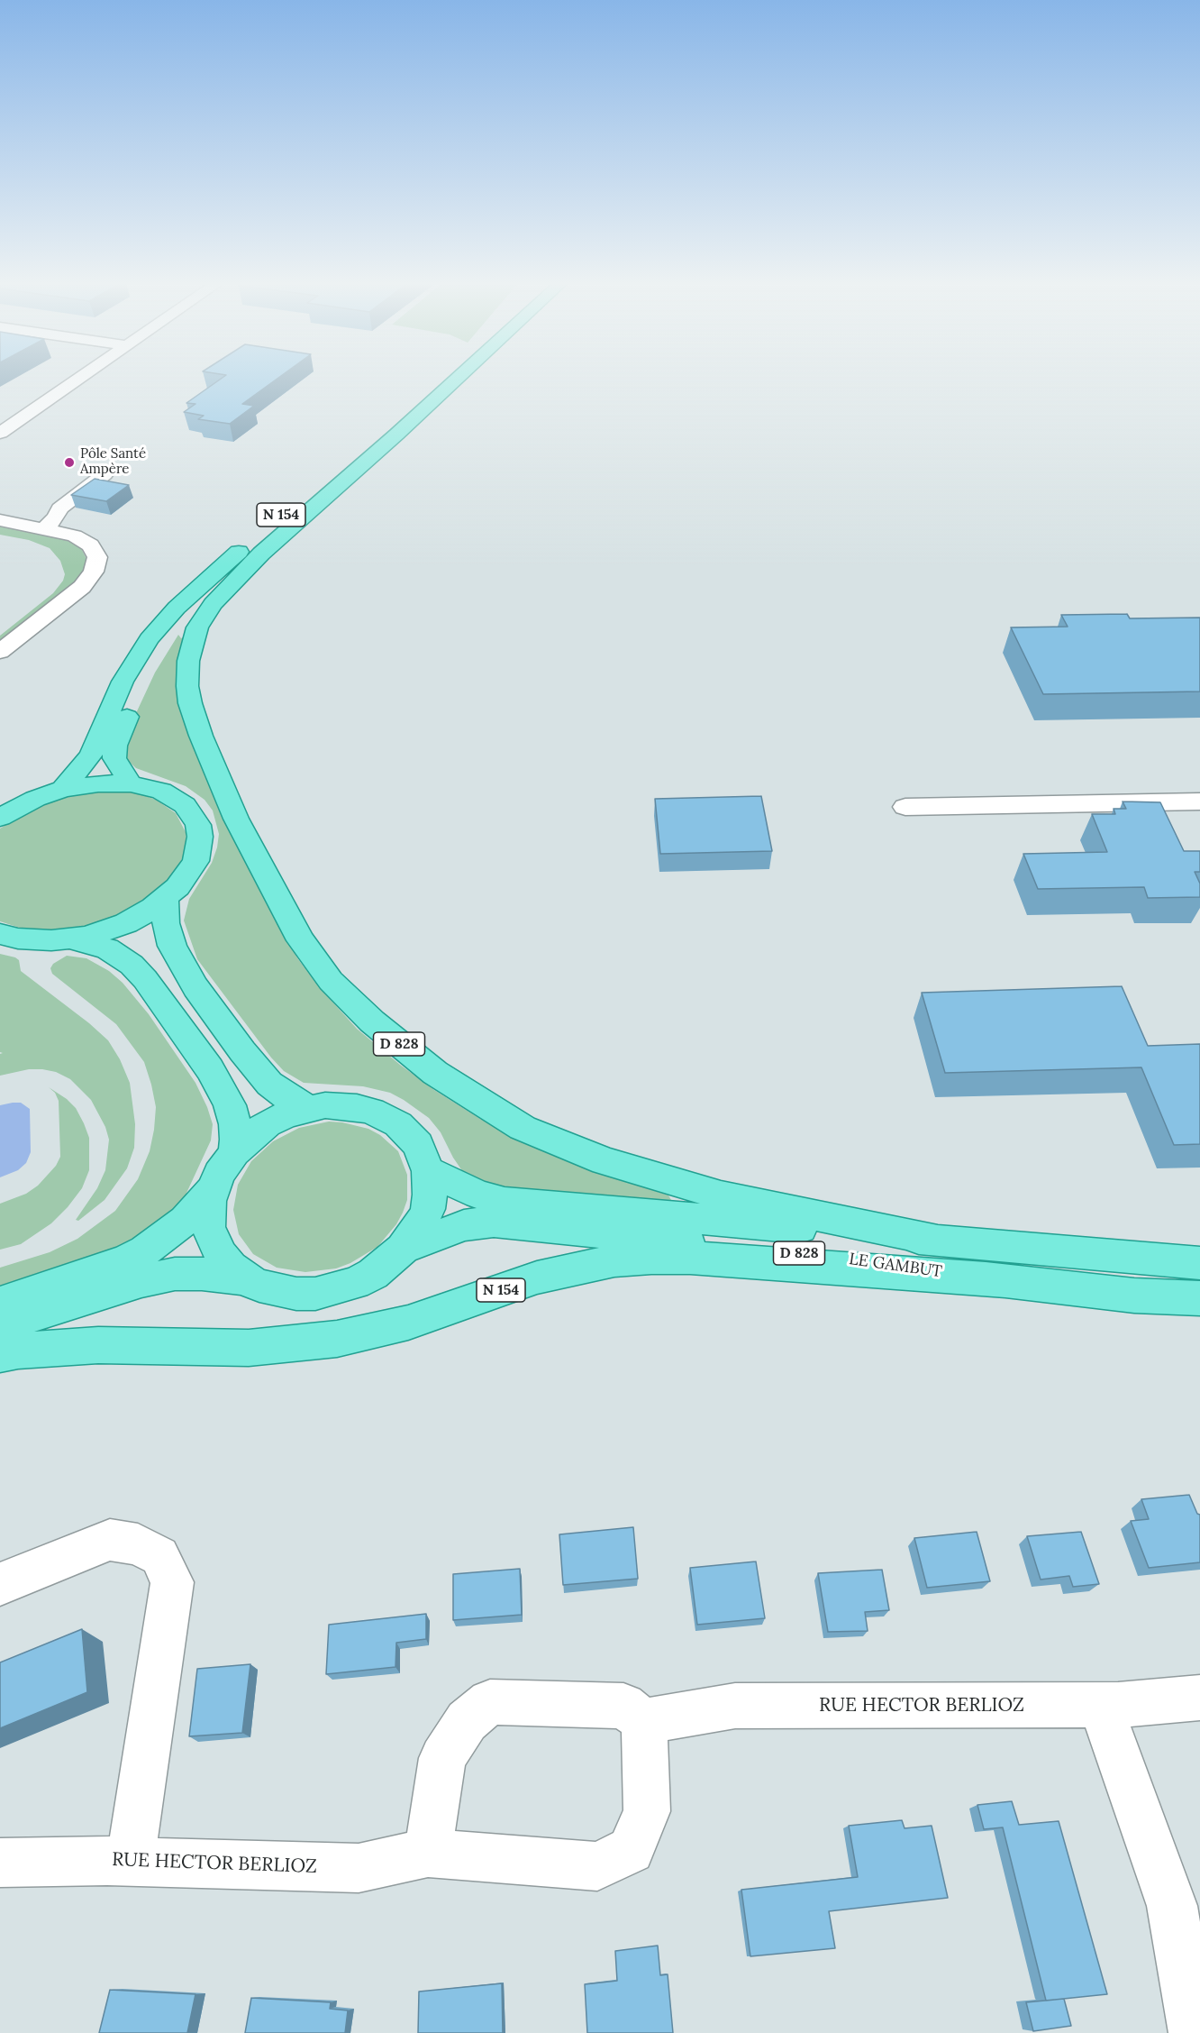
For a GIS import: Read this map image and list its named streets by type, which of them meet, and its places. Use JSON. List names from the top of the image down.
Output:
{
  "streets": {
    "main road": ["N 154", "D 828", "LE GAMBUT"],
    "street": ["RUE HECTOR BERLIOZ"]
  },
  "crossings": [
    ["N 154", "D 828"],
    ["N 154", "LE GAMBUT"],
    ["D 828", "LE GAMBUT"]
  ],
  "places": ["Pôle Santé Ampère"]
}
